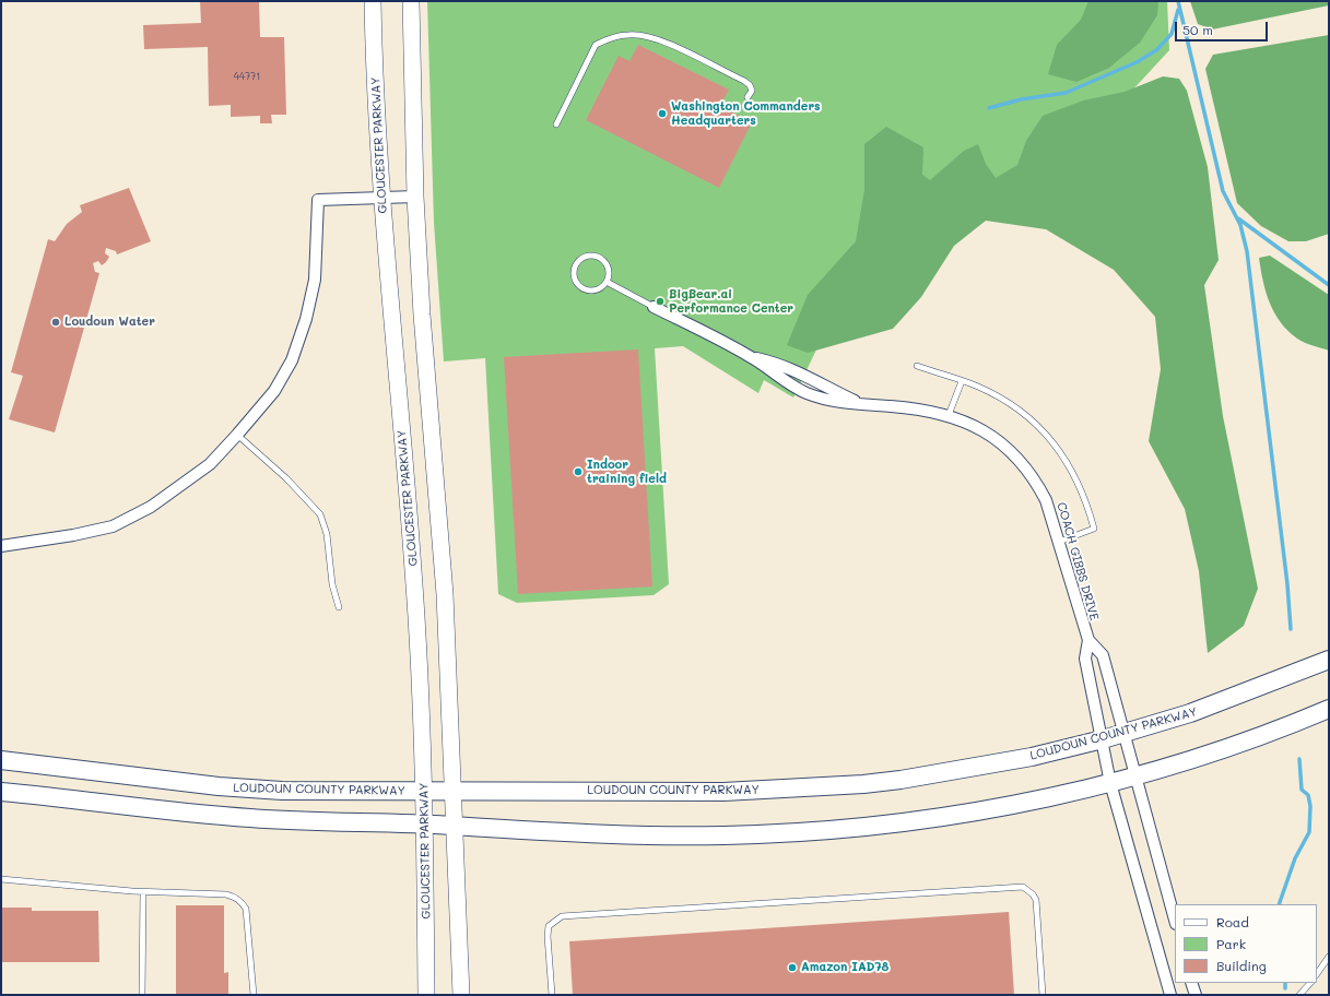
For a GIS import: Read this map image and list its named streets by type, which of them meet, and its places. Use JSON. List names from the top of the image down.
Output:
{
  "streets": {
    "main road": ["GLOUCESTER PARKWAY", "LOUDOUN COUNTY PARKWAY"],
    "street": ["COACH GIBBS DRIVE"]
  },
  "crossings": [
    ["GLOUCESTER PARKWAY", "LOUDOUN COUNTY PARKWAY"],
    ["COACH GIBBS DRIVE", "LOUDOUN COUNTY PARKWAY"]
  ],
  "places": [
    "Washington Commanders Headquarters",
    "BigBear.ai Performance Center",
    "Loudoun Water",
    "Indoor training field",
    "Amazon IAD78"
  ],
  "house_numbers": ["44771"],
  "legend": ["Road", "Park", "Building"],
  "scale_bar": "50 m"
}
